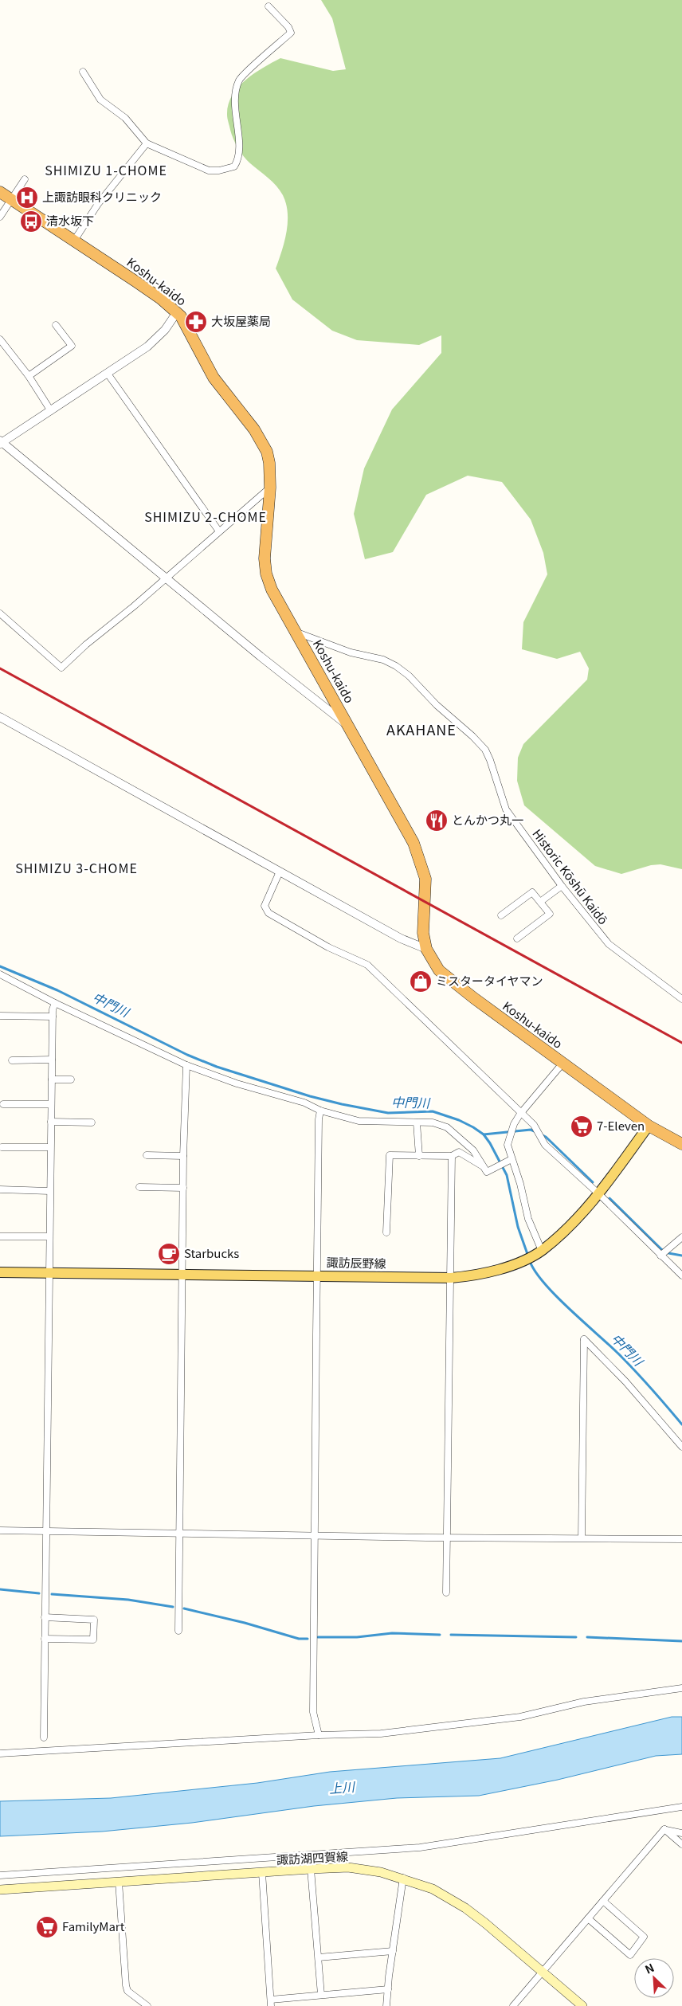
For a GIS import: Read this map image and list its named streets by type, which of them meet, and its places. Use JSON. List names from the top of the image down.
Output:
{
  "streets": {
    "highway": ["Koshu-kaido"],
    "main road": ["諏訪辰野線", "諏訪湖四賀線"],
    "street": ["Historic Kōshū Kaidō"]
  },
  "crossings": [
    ["Koshu-kaido", "Historic Kōshū Kaidō"],
    ["Koshu-kaido", "諏訪辰野線"]
  ],
  "districts": [
    "SHIMIZU 1-CHOME",
    "SHIMIZU 2-CHOME",
    "AKAHANE",
    "SHIMIZU 3-CHOME"
  ],
  "water": ["中門川", "上川"],
  "places": {
    "hospital": ["上諏訪眼科クリニック"],
    "bus stop": ["清水坂下"],
    "pharmacy": ["大坂屋薬局"],
    "restaurant": ["とんかつ丸一"],
    "shop": ["ミスタータイヤマン"],
    "supermarket": ["7-Eleven", "FamilyMart"],
    "cafe": ["Starbucks"]
  },
  "north": "top left"
}
